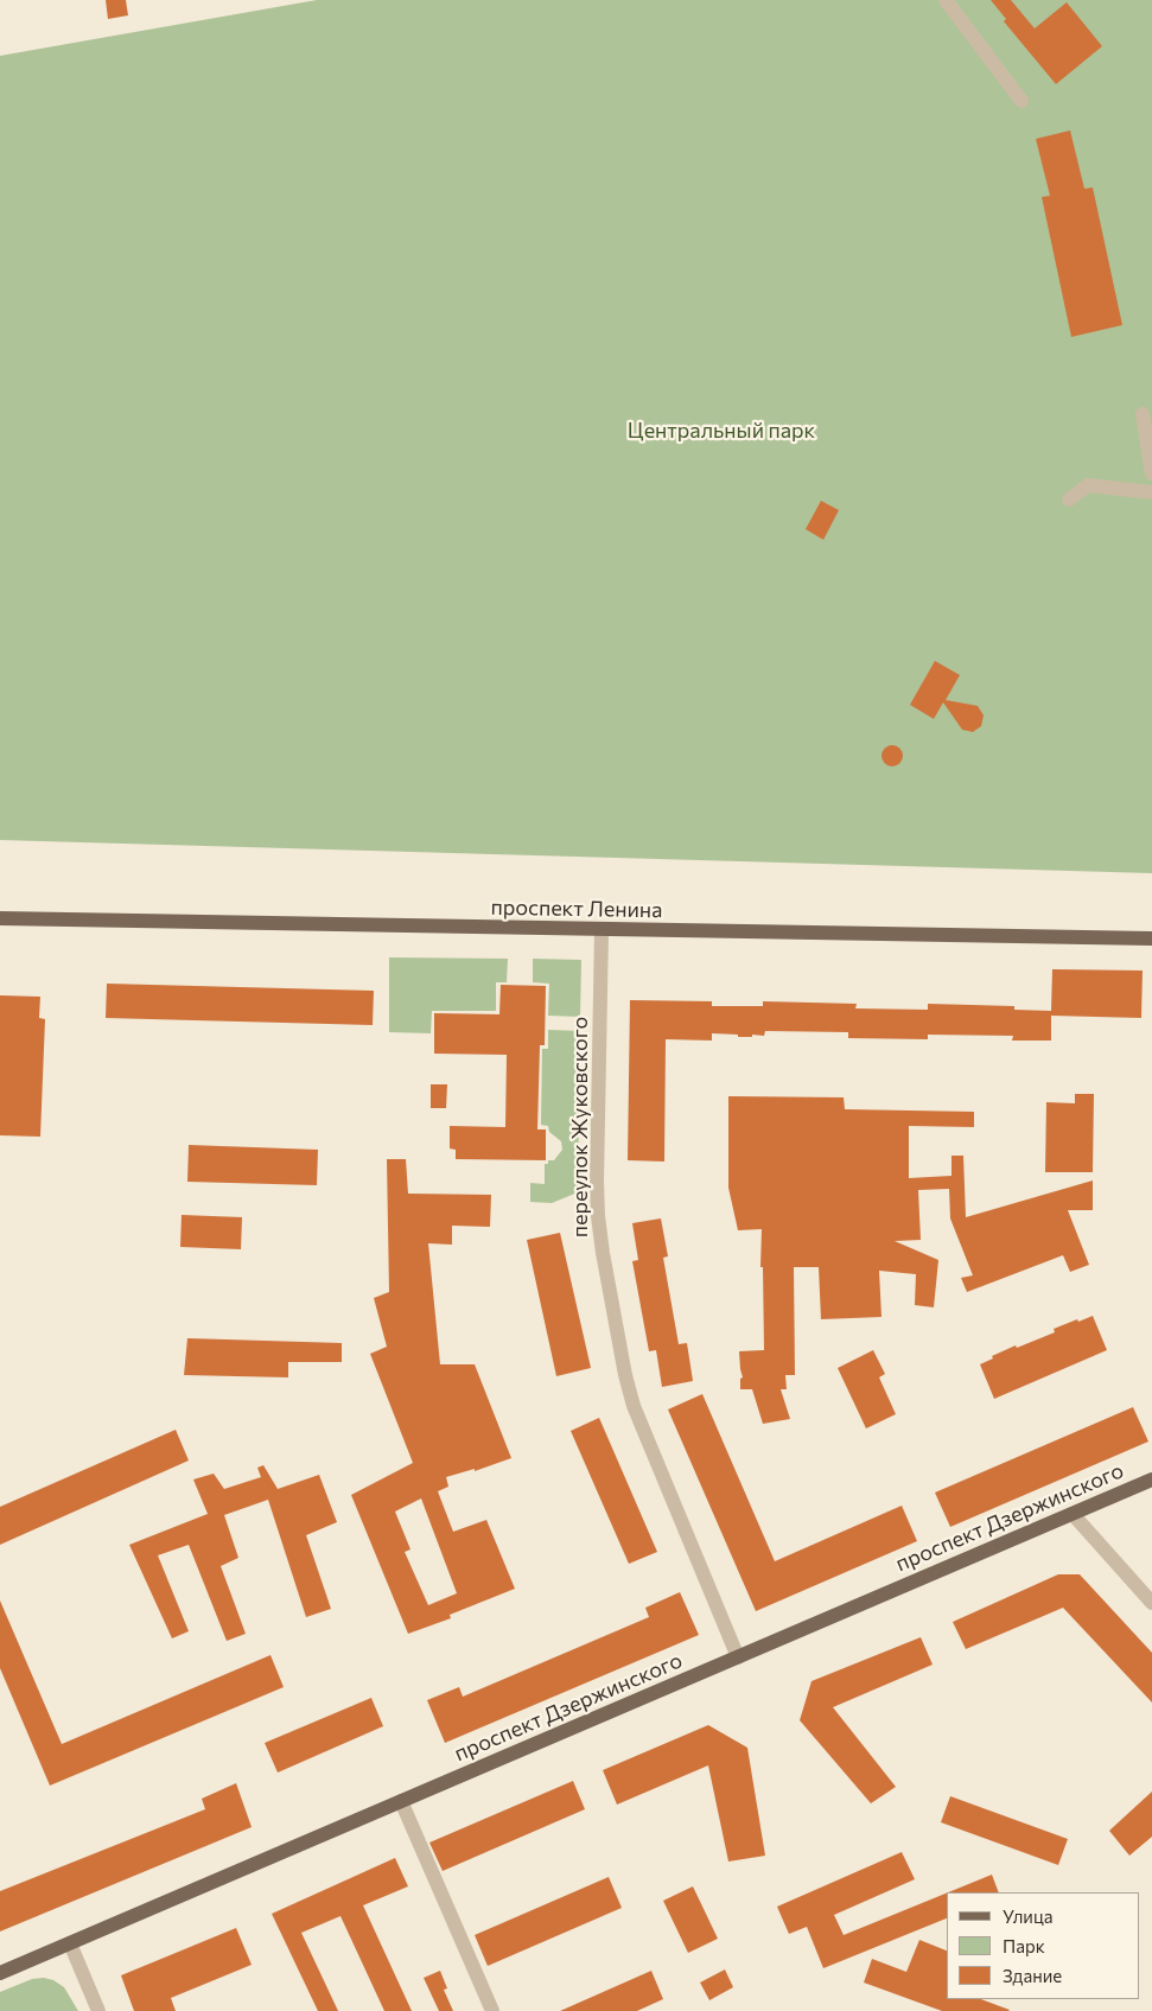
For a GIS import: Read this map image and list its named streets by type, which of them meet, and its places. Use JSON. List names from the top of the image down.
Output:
{
  "streets": {
    "main road": ["проспект Ленина", "проспект Дзержинского"],
    "street": ["переулок Жуковского"]
  },
  "crossings": [
    ["проспект Ленина", "переулок Жуковского"],
    ["переулок Жуковского", "проспект Дзержинского"]
  ],
  "parks": ["Центральный парк"],
  "legend": ["Улица", "Парк", "Здание"]
}
